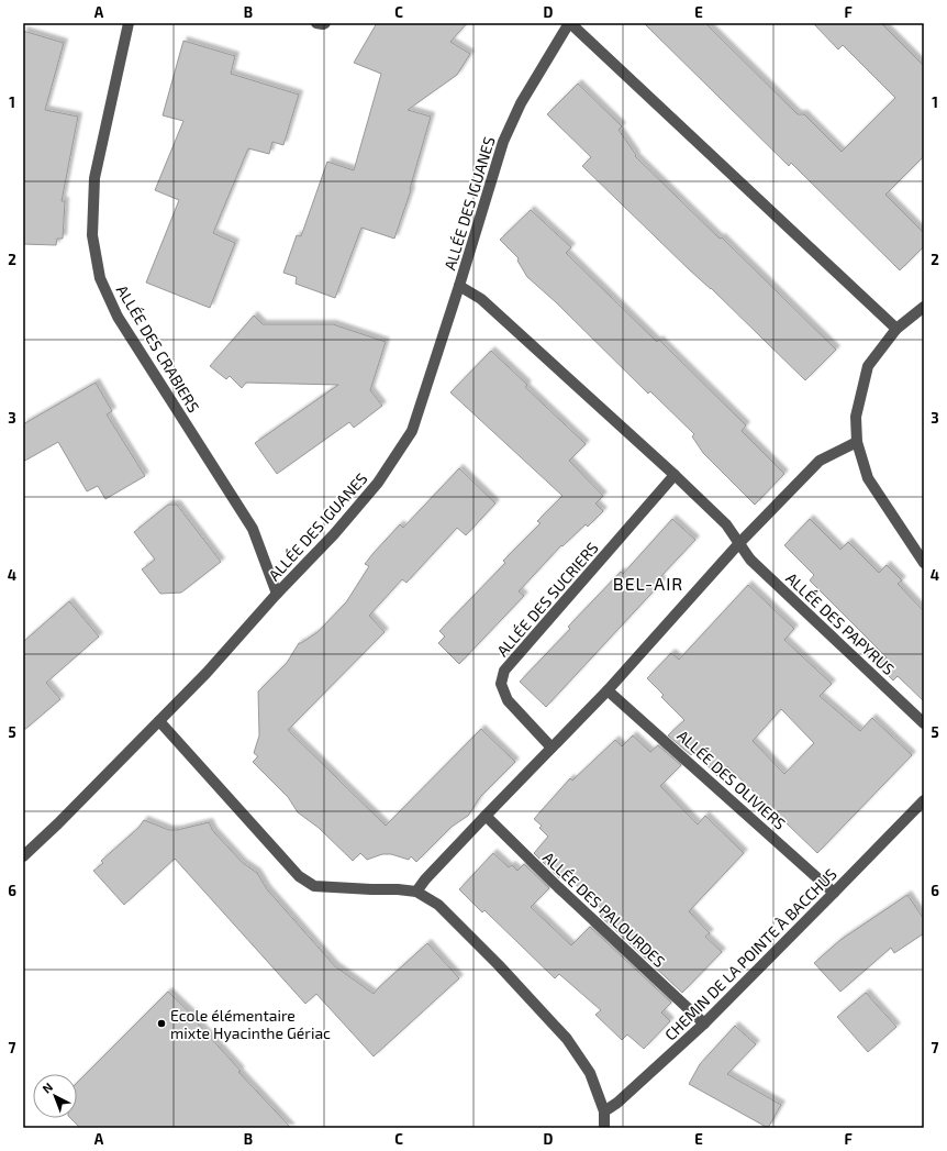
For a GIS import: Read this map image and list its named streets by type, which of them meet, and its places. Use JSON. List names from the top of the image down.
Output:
{
  "streets": {
    "street": [
      "ALLÉE DES IGUANES",
      "ALLÉE DES CRABIERS",
      "ALLÉE DES SUCRIERS",
      "ALLÉE DES PAPYRUS",
      "ALLÉE DES OLIVIERS",
      "ALLÉE DES PALOURDES",
      "CHEMIN DE LA POINTE À BACCHUS"
    ]
  },
  "crossings": [
    ["ALLÉE DES IGUANES", "ALLÉE DES CRABIERS"],
    ["ALLÉE DES IGUANES", "ALLÉE DES PAPYRUS"],
    ["ALLÉE DES SUCRIERS", "ALLÉE DES PAPYRUS"],
    ["ALLÉE DES OLIVIERS", "CHEMIN DE LA POINTE À BACCHUS"],
    ["ALLÉE DES PALOURDES", "CHEMIN DE LA POINTE À BACCHUS"]
  ],
  "districts": ["BEL-AIR"],
  "places": ["Ecole élémentaire mixte Hyacinthe Gériac"],
  "north": "top left",
  "grid": {
    "columns": [
      "A",
      "B",
      "C",
      "D",
      "E",
      "F"
    ],
    "rows": [
      "1",
      "2",
      "3",
      "4",
      "5",
      "6",
      "7"
    ]
  }
}
